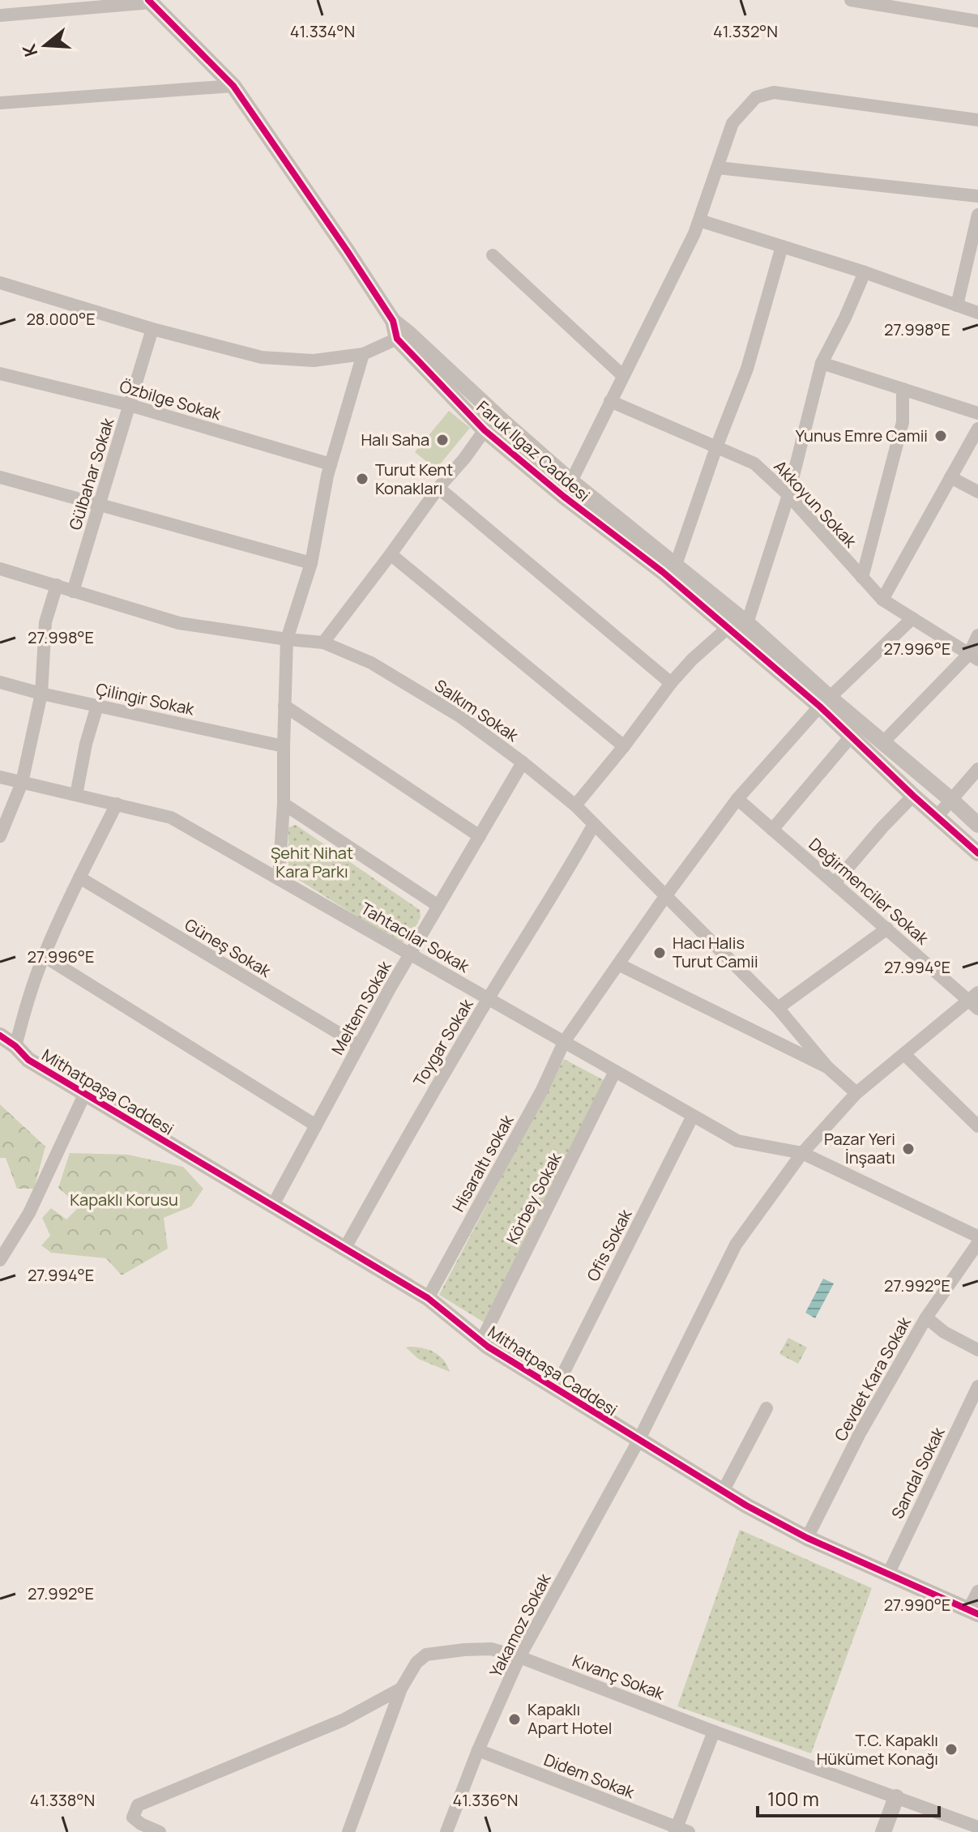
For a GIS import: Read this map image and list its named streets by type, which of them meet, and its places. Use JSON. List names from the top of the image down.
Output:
{
  "streets": {
    "street": [
      "Özbilge Sokak",
      "Faruk Ilgaz Caddesi",
      "Gülbahar Sokak",
      "Akkoyun Sokak",
      "Çilingir Sokak",
      "Salkım Sokak",
      "Değirmenciler Sokak",
      "Tahtacılar Sokak",
      "Güneş Sokak",
      "Meltem Sokak",
      "Toygar Sokak",
      "Mithatpaşa Caddesi",
      "Hisaraltı sokak",
      "Körbey Sokak",
      "Ofis Sokak",
      "Cevdet Kara Sokak",
      "Sandal Sokak",
      "Yakamoz Sokak",
      "Kıvanç Sokak",
      "Didem Sokak"
    ]
  },
  "crossings": [
    ["Özbilge Sokak", "Gülbahar Sokak"],
    ["Faruk Ilgaz Caddesi", "Hisaraltı sokak"],
    ["Gülbahar Sokak", "Salkım Sokak"],
    ["Akkoyun Sokak", "Hisaraltı sokak"],
    ["Salkım Sokak", "Meltem Sokak"],
    ["Salkım Sokak", "Toygar Sokak"],
    ["Salkım Sokak", "Hisaraltı sokak"],
    ["Değirmenciler Sokak", "Hisaraltı sokak"],
    ["Değirmenciler Sokak", "Yakamoz Sokak"],
    ["Tahtacılar Sokak", "Meltem Sokak"],
    ["Tahtacılar Sokak", "Toygar Sokak"],
    ["Tahtacılar Sokak", "Hisaraltı sokak"],
    ["Tahtacılar Sokak", "Körbey Sokak"],
    ["Tahtacılar Sokak", "Ofis Sokak"],
    ["Tahtacılar Sokak", "Yakamoz Sokak"],
    ["Güneş Sokak", "Meltem Sokak"],
    ["Meltem Sokak", "Mithatpaşa Caddesi"],
    ["Toygar Sokak", "Mithatpaşa Caddesi"],
    ["Mithatpaşa Caddesi", "Hisaraltı sokak"],
    ["Mithatpaşa Caddesi", "Körbey Sokak"],
    ["Mithatpaşa Caddesi", "Ofis Sokak"],
    ["Mithatpaşa Caddesi", "Cevdet Kara Sokak"],
    ["Mithatpaşa Caddesi", "Sandal Sokak"],
    ["Mithatpaşa Caddesi", "Yakamoz Sokak"],
    ["Yakamoz Sokak", "Kıvanç Sokak"],
    ["Yakamoz Sokak", "Didem Sokak"]
  ],
  "parks": ["Şehit Nihat Kara Parkı", "Kapaklı Korusu"],
  "places": [
    "Yunus Emre Camii",
    "Halı Saha",
    "Turut Kent Konakları",
    "Hacı Halis Turut Camii",
    "Pazar Yeri İnşaatı",
    "Kapaklı Apart Hotel",
    "T.C. Kapaklı Hükümet Konağı"
  ],
  "scale_bar": "100 m",
  "north": "left",
  "coordinates": [
    "41.334°N",
    "41.332°N",
    "28.000°E",
    "27.998°E",
    "27.996°E",
    "27.994°E",
    "27.992°E",
    "27.990°E",
    "41.338°N",
    "41.336°N"
  ]
}
